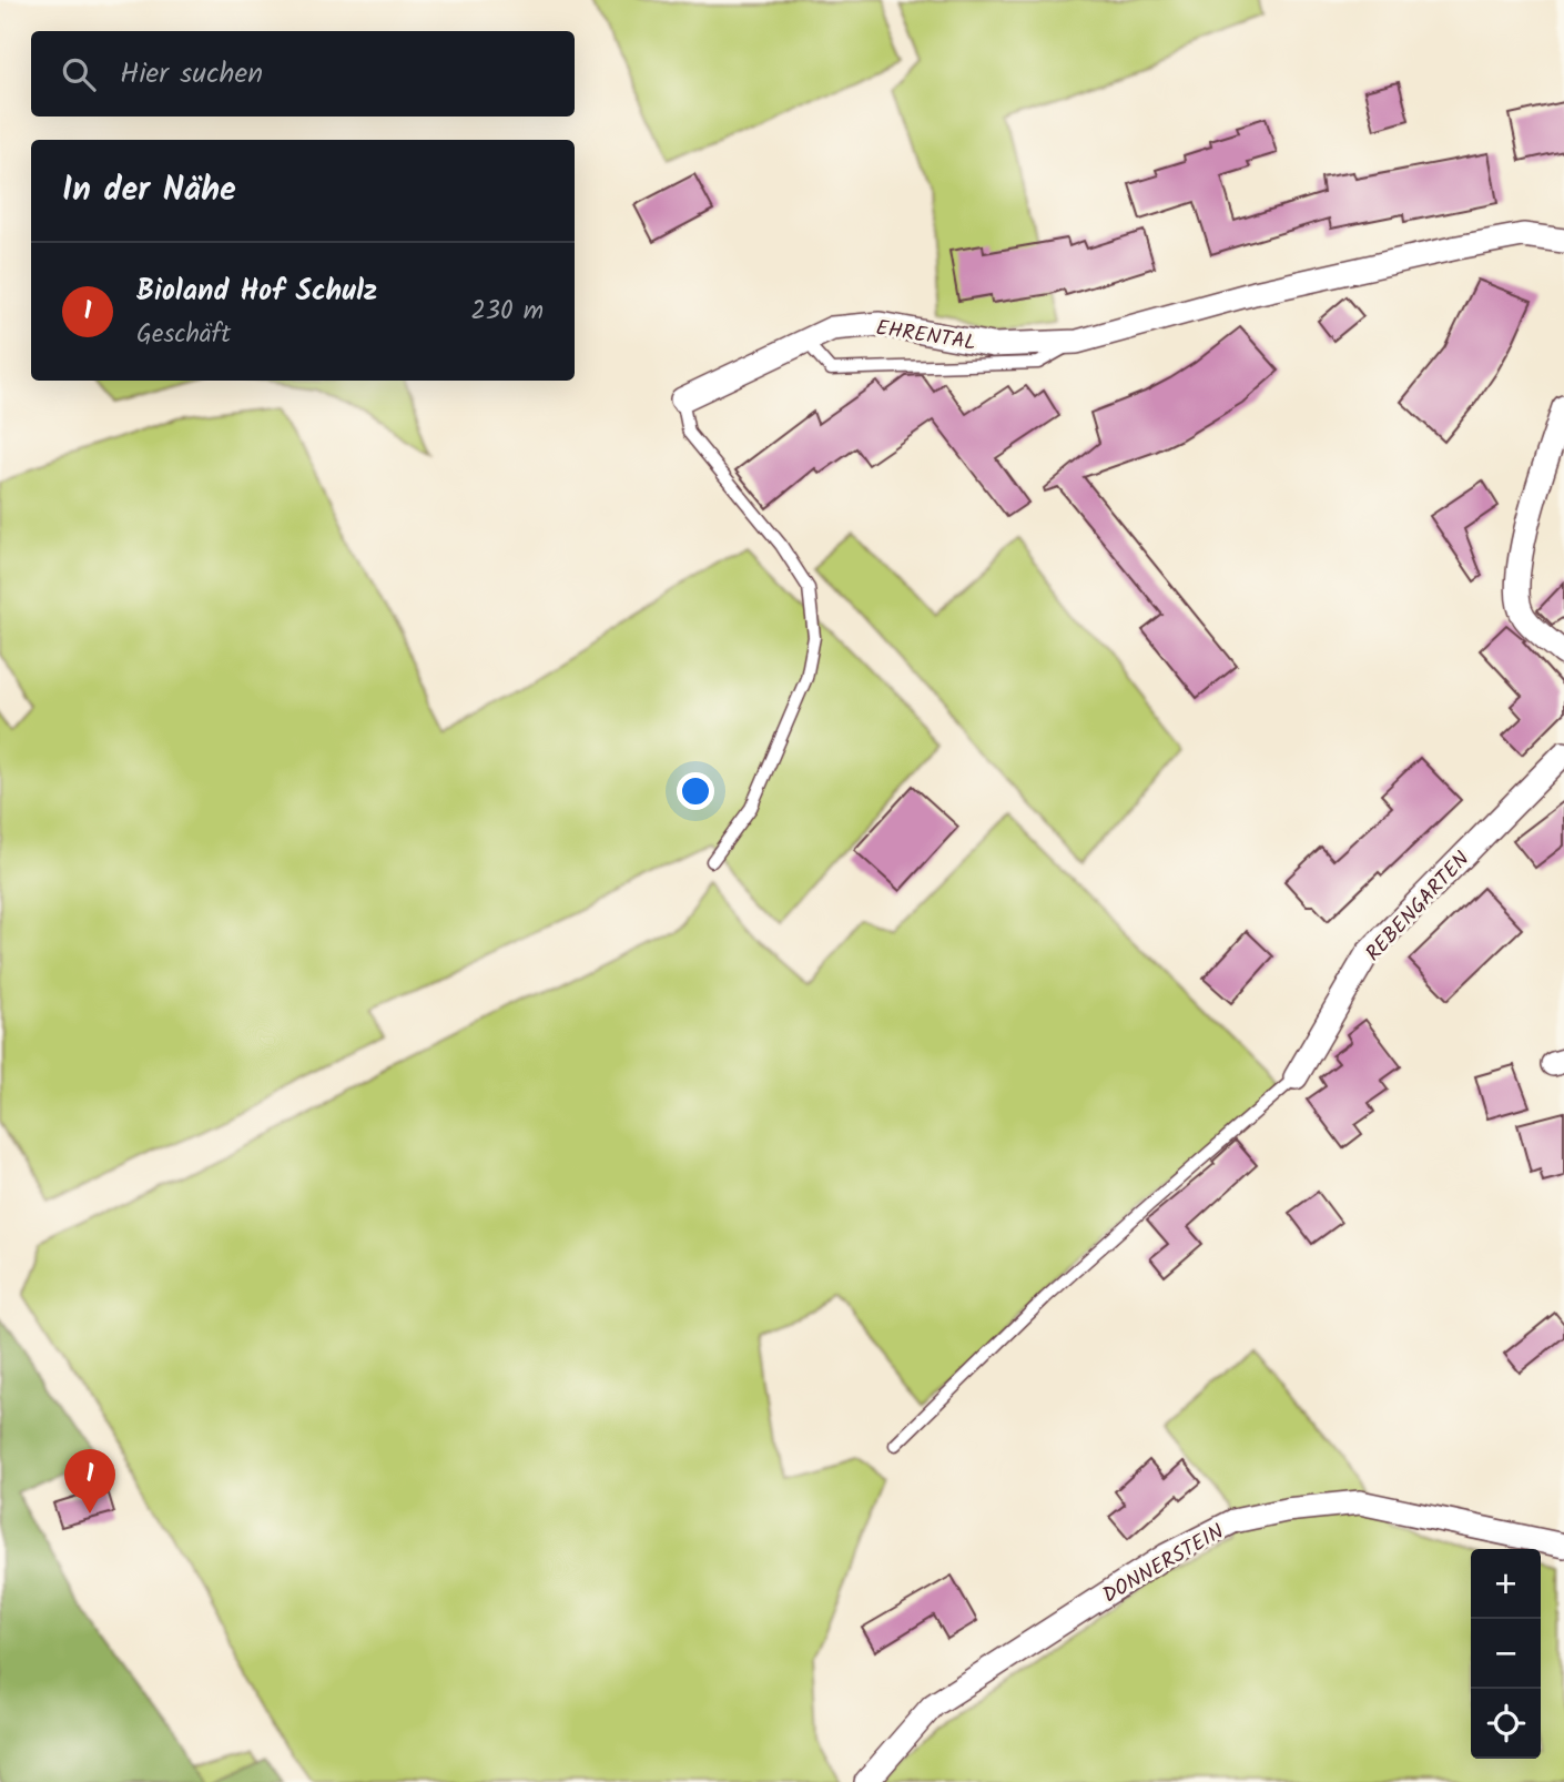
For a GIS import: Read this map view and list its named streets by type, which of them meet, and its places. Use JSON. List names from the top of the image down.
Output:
{
  "streets": {
    "street": ["EHRENTAL", "REBENGARTEN", "DONNERSTEIN"]
  },
  "page": {
    "search": "Hier suchen",
    "heading": "In der Nähe",
    "list": [
      {
        "mark": "1",
        "name": "Bioland Hof Schulz",
        "note": "Geschäft",
        "value": "230 m"
      }
    ],
    "pins": "1",
    "map_buttons": ["+", "−"]
  }
}
